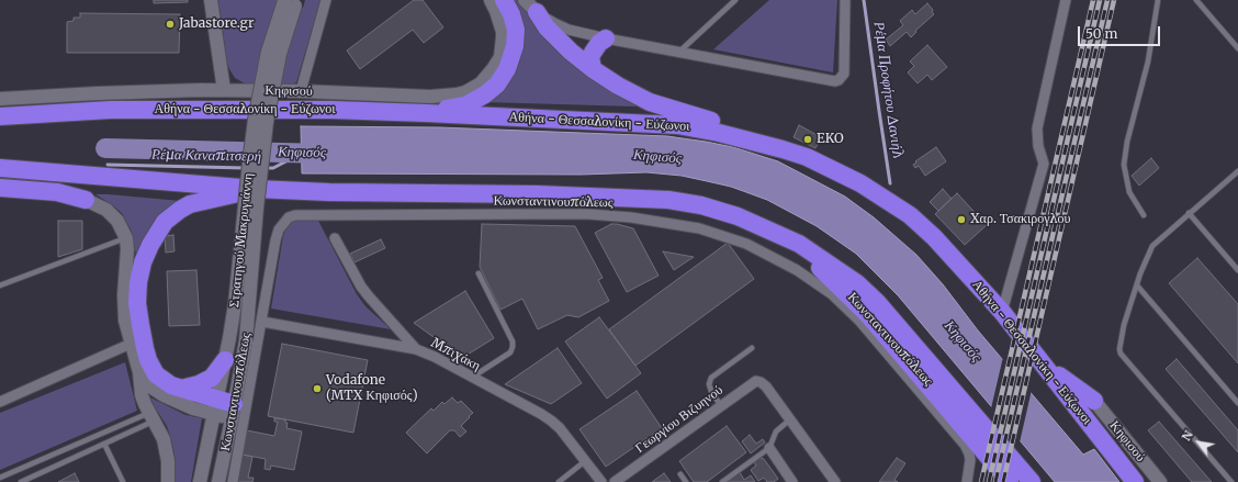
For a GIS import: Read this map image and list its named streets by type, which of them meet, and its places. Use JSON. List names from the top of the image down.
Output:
{
  "streets": {
    "highway": ["Αθήνα - Θεσσαλονίκη - Εύζωνοι"],
    "street": [
      "Κηφισού",
      "Κωνσταντινουπόλεως",
      "Στρατηγού Μακρυγιάννη",
      "Μπιχάκη",
      "Γεωργίου Βιζυηνού"
    ]
  },
  "crossings": [
    ["Κωνσταντινουπόλεως", "Μπιχάκη"]
  ],
  "water": ["Ρέμα Προφήτου Δανιήλ", "Κηφισός", "Ρέμα Καναπιτσερή"],
  "places": [
    "Jabastore.gr",
    "EKO",
    "Χαρ. Τσακιρογλου",
    "Vodafone (MTX Κηφισός)"
  ],
  "scale_bar": "50 m",
  "north": "top left"
}
